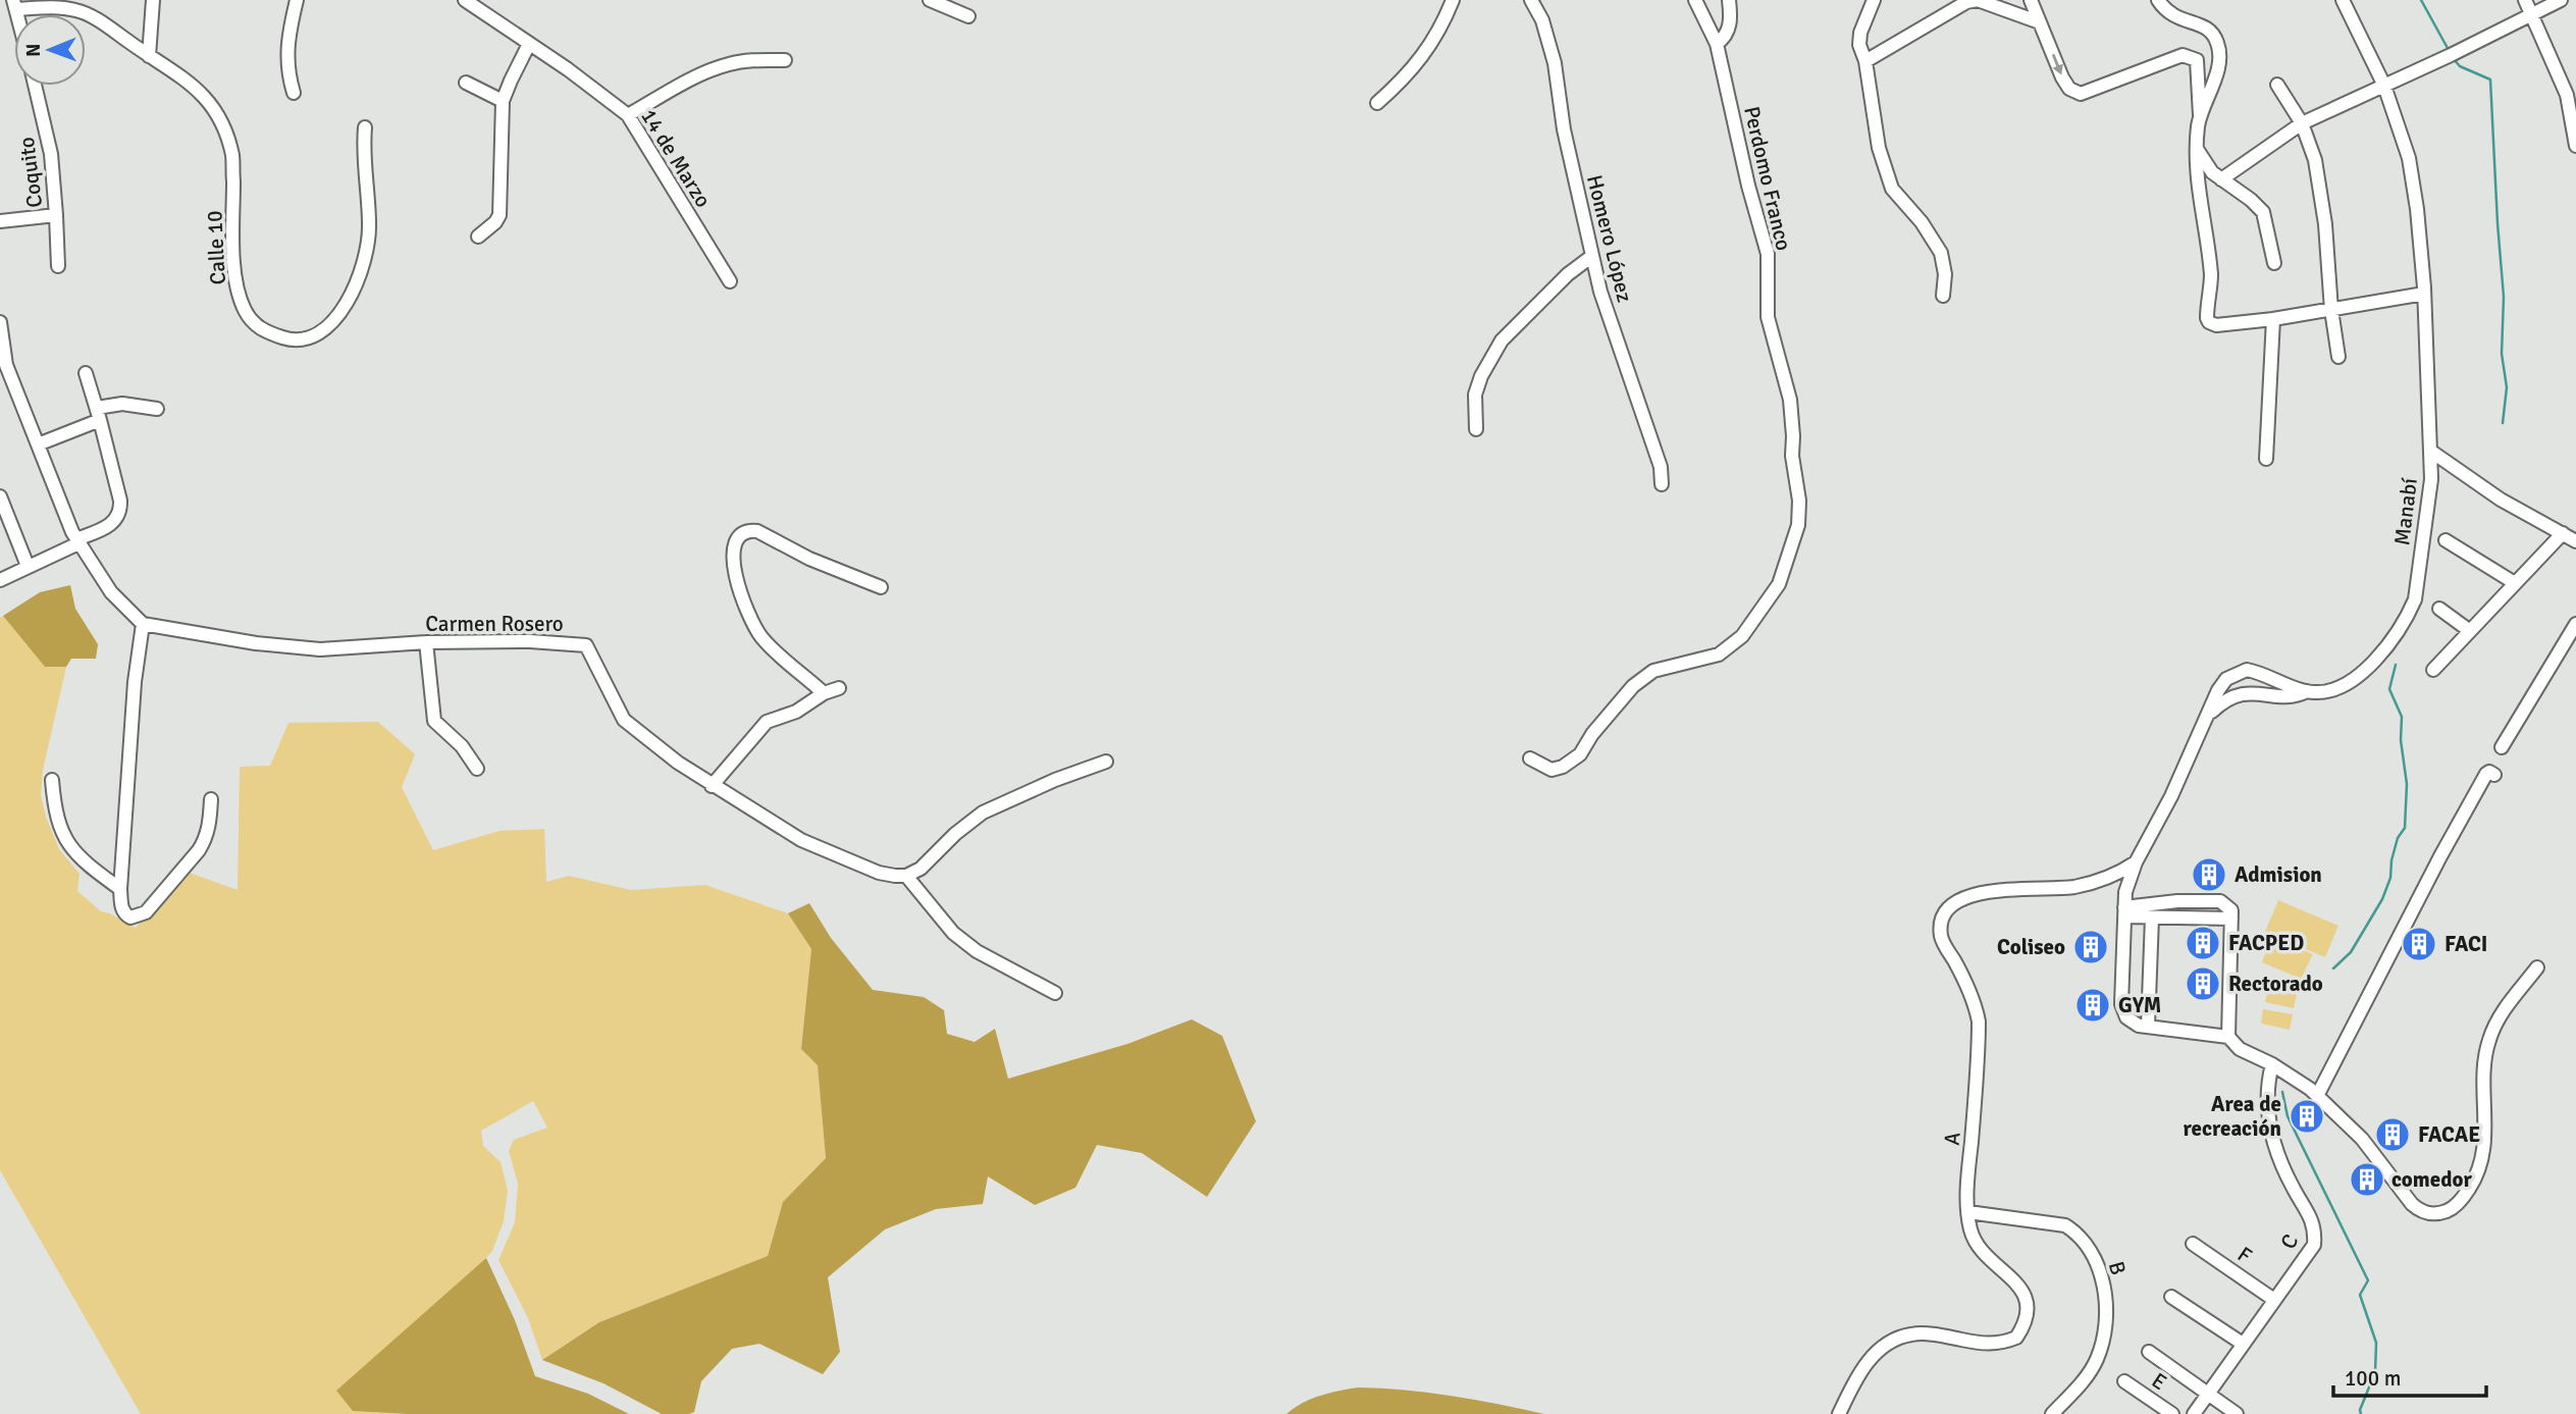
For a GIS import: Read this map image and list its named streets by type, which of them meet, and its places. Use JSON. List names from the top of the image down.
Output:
{
  "streets": {
    "street": [
      "14 de Marzo",
      "Coquito",
      "Perdomo Franco",
      "Homero López",
      "Calle 10",
      "Manabí",
      "Carmen Rosero",
      "A",
      "C",
      "F",
      "B",
      "E"
    ]
  },
  "crossings": [
    ["Manabí", "A"],
    ["A", "B"],
    ["C", "F"]
  ],
  "places": {
    "building": [
      "Admision",
      "FACPED",
      "FACI",
      "Coliseo",
      "Rectorado",
      "GYM",
      "Area de recreación",
      "FACAE",
      "comedor"
    ]
  },
  "scale_bar": "100 m",
  "north": "left"
}
